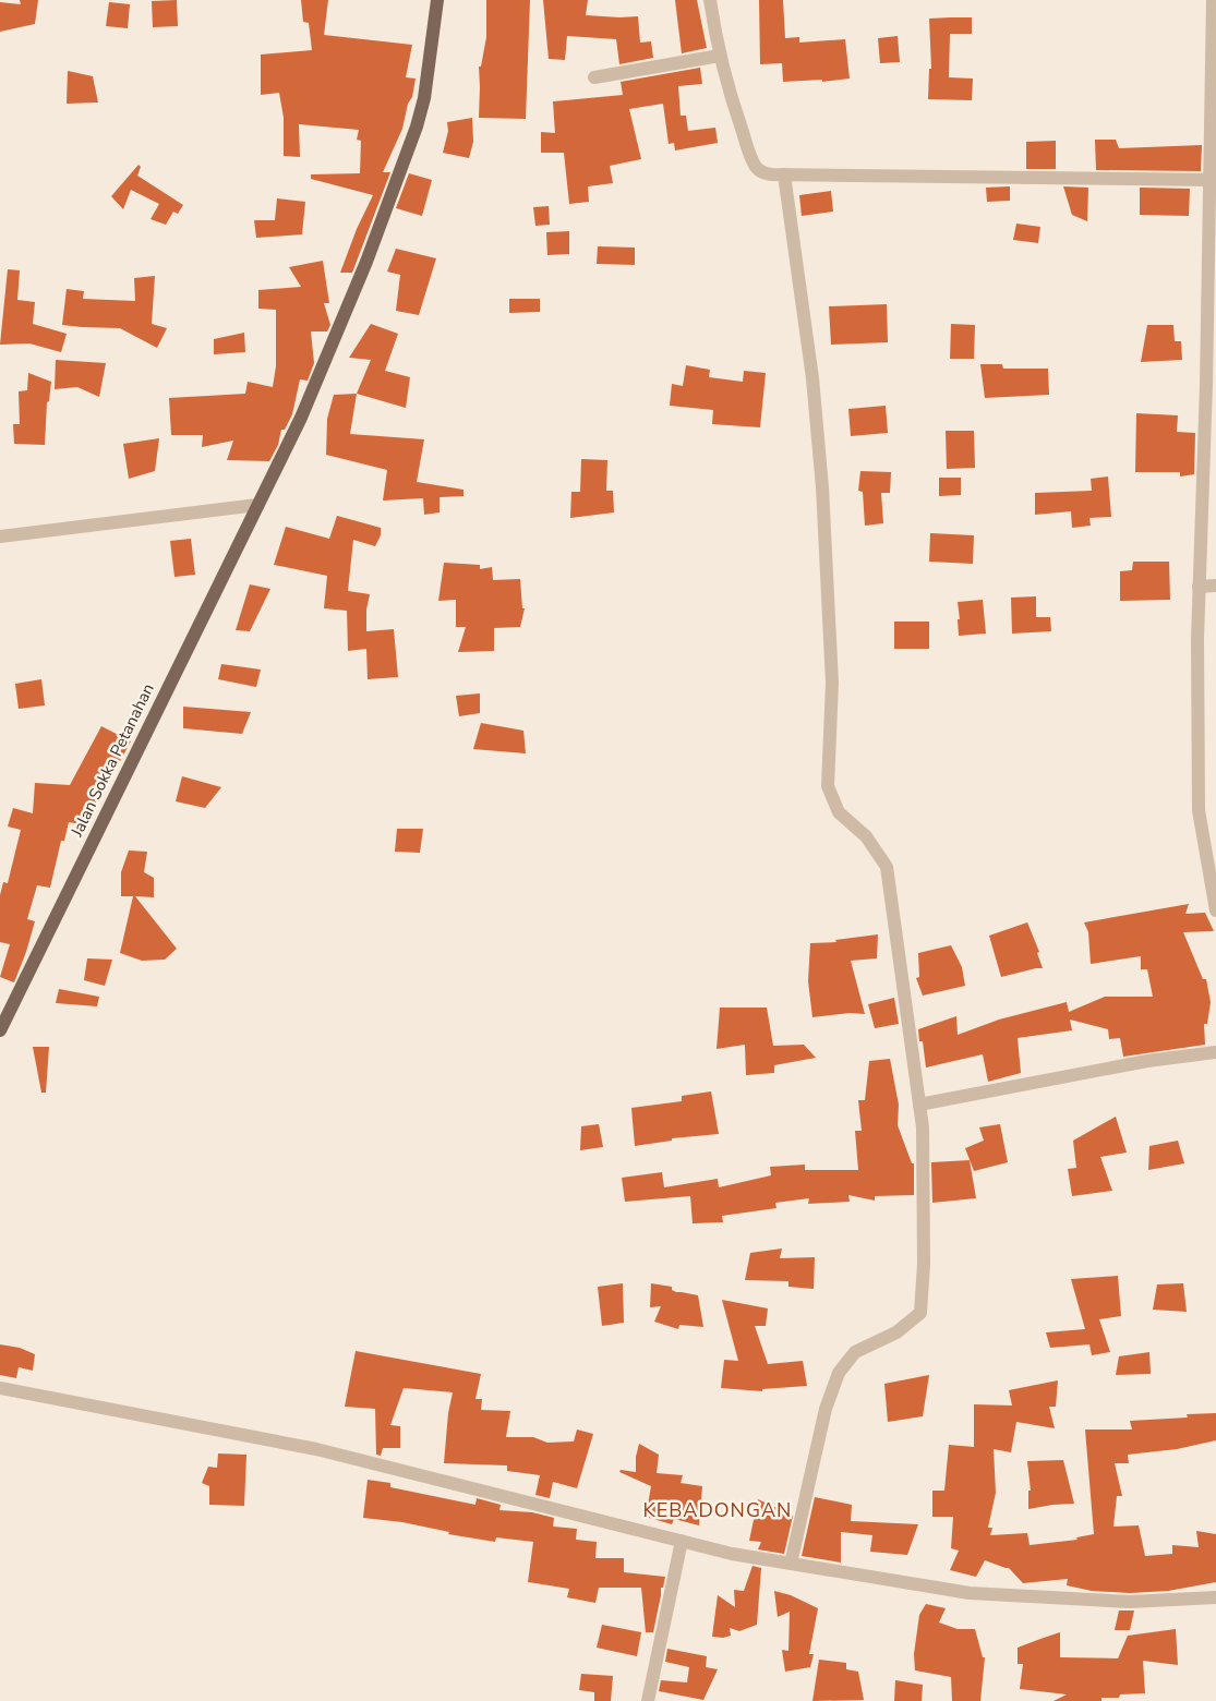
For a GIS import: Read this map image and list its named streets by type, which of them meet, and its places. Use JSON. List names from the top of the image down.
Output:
{
  "streets": {
    "main road": ["Jalan Sokka Petanahan"]
  },
  "districts": ["KEBADONGAN"]
}
